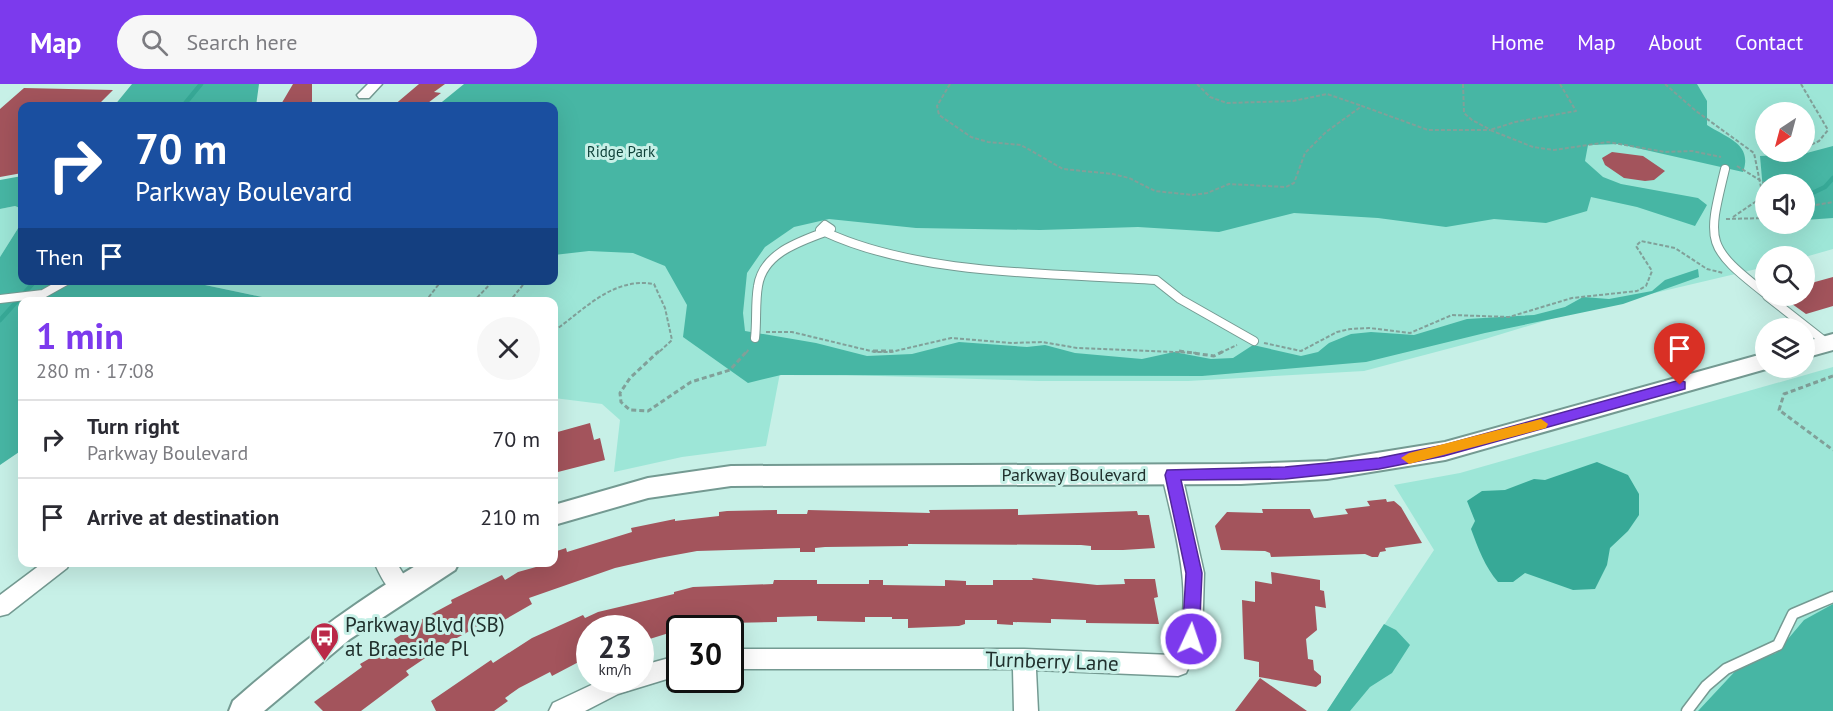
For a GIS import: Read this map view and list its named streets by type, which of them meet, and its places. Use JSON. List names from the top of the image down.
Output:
{
  "streets": {
    "street": ["Parkway Boulevard", "Turnberry Lane"]
  },
  "crossings": [
    ["Parkway Boulevard", "Turnberry Lane"]
  ],
  "parks": ["Ridge Park"],
  "places": {
    "bus stop": ["Parkway Blvd (SB) at Braeside Pl"]
  },
  "north": "bottom left",
  "page": {
    "header": "Map",
    "search": "Search here",
    "nav": [
      "Home",
      "Map",
      "About",
      "Contact"
    ],
    "turn": ["70 m", "Parkway Boulevard"],
    "then": "Then",
    "heading": ["1 min", "280 m · 17:08"],
    "list": [
      {
        "name": "Turn right",
        "note": "Parkway Boulevard",
        "value": "70 m"
      },
      {
        "name": "Arrive at destination",
        "value": "210 m"
      }
    ],
    "speed": "23 km/h",
    "limit": "30"
  }
}
